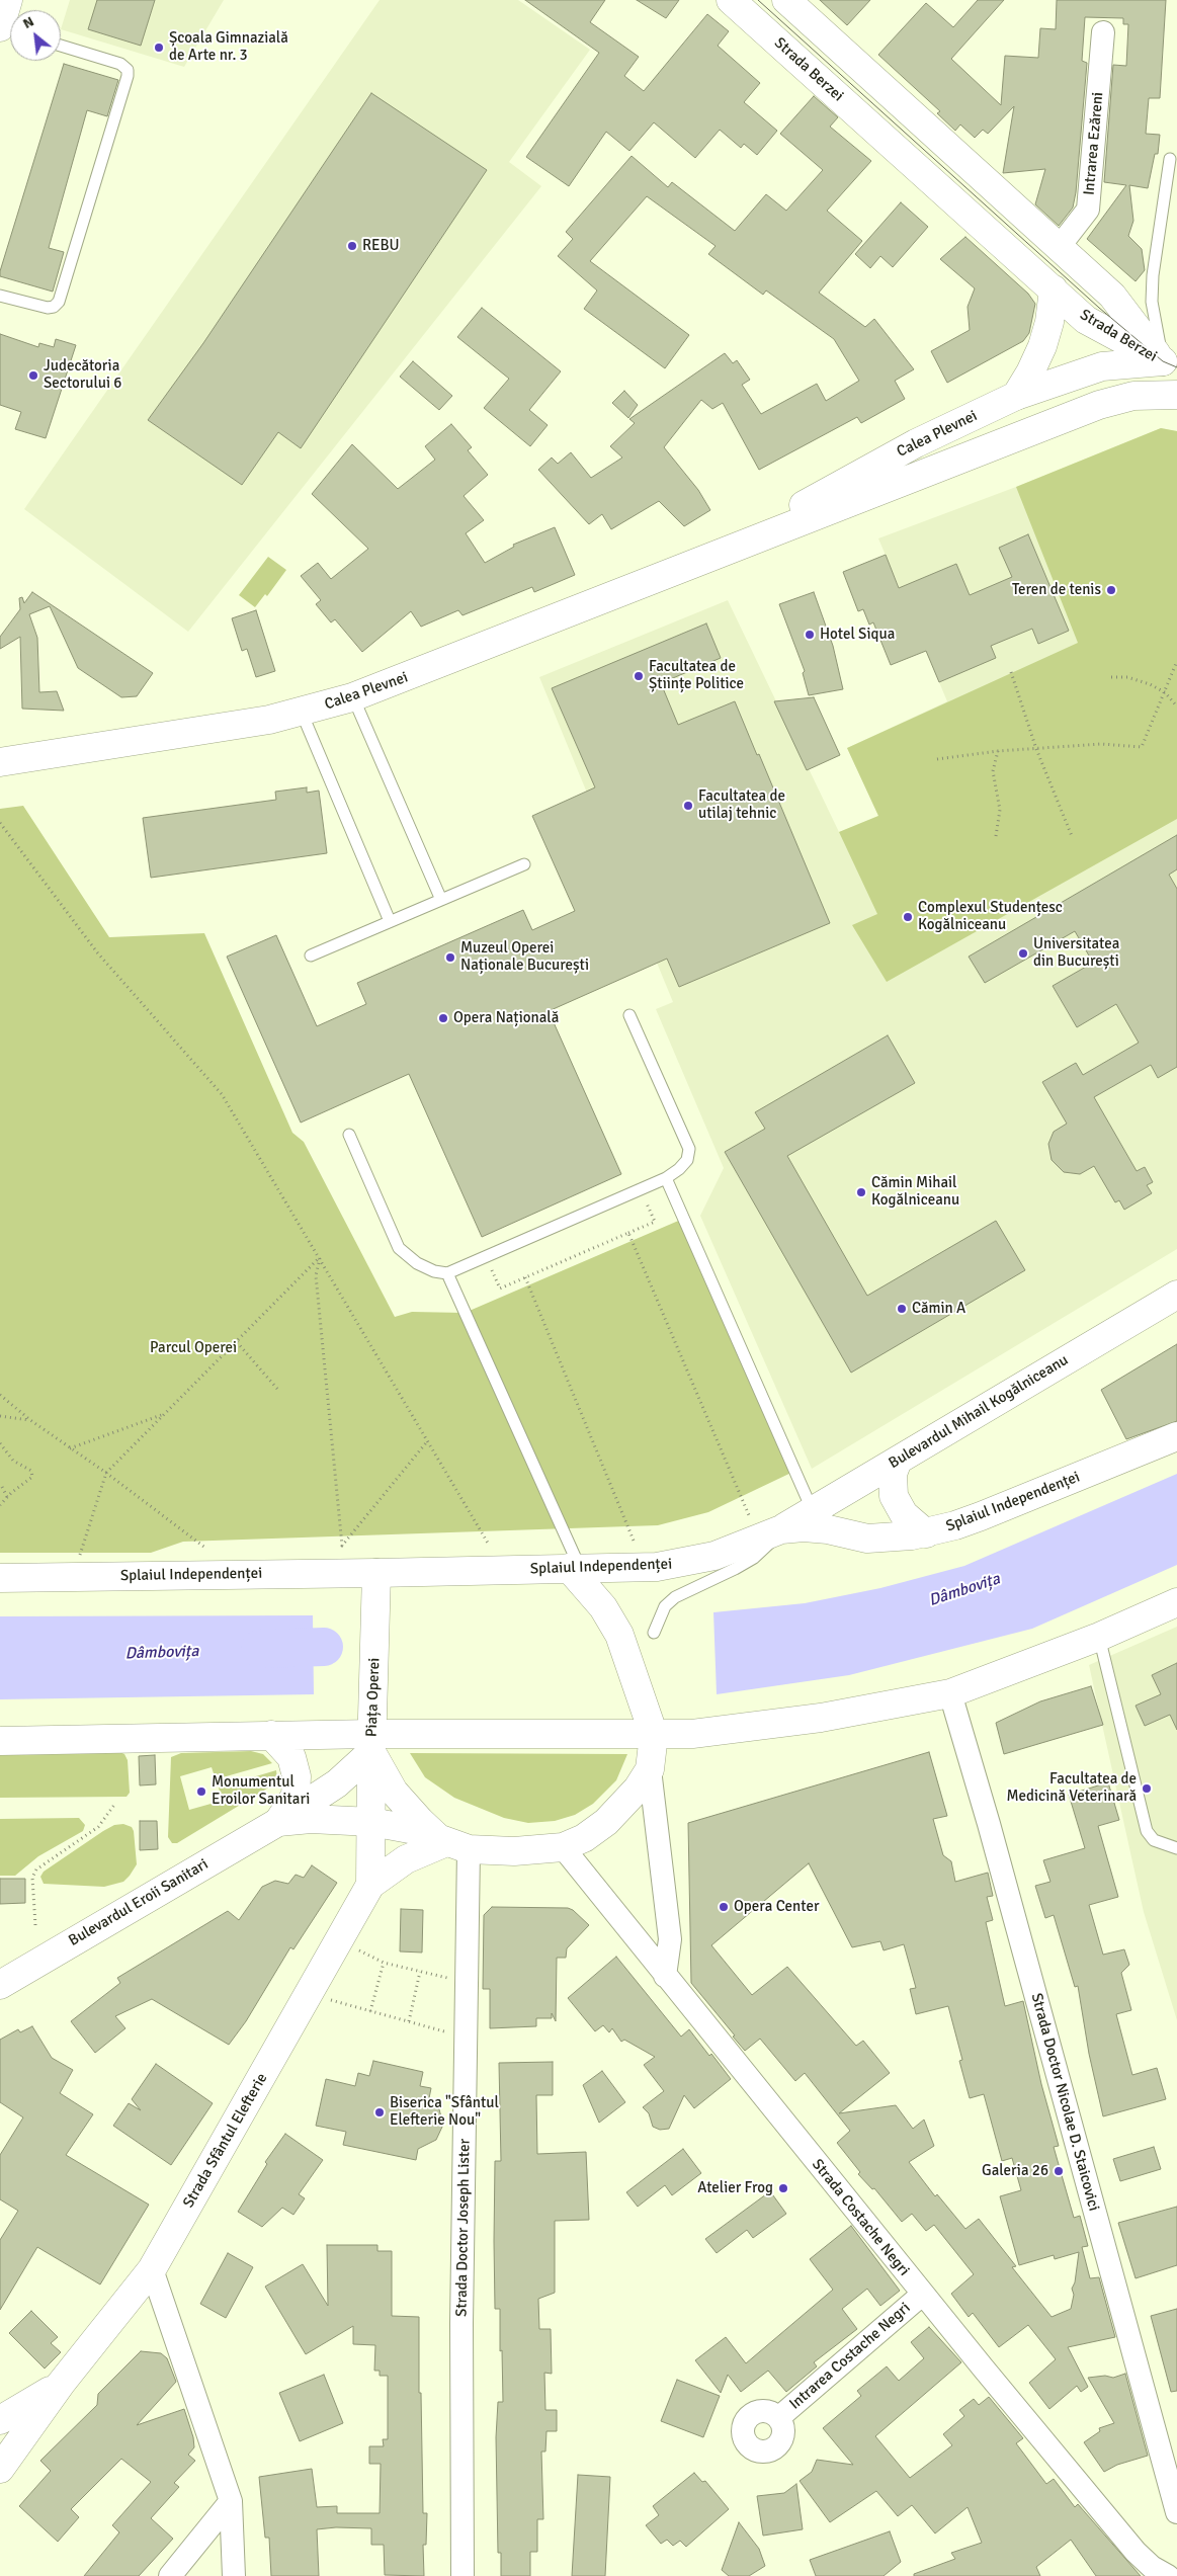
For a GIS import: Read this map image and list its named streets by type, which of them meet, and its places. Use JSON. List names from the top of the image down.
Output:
{
  "streets": {
    "main road": [
      "Strada Berzei",
      "Calea Plevnei",
      "Bulevardul Mihail Kogălniceanu",
      "Splaiul Independenței",
      "Piața Operei",
      "Bulevardul Eroii Sanitari",
      "Strada Sfântul Elefterie"
    ],
    "street": [
      "Intrarea Ezăreni",
      "Strada Doctor Nicolae D. Staicovici",
      "Strada Costache Negri",
      "Strada Doctor Joseph Lister",
      "Intrarea Costache Negri"
    ]
  },
  "crossings": [
    ["Strada Berzei", "Intrarea Ezăreni"],
    ["Strada Berzei", "Calea Plevnei"],
    ["Bulevardul Mihail Kogălniceanu", "Splaiul Independenței"],
    ["Splaiul Independenței", "Piața Operei"],
    ["Piața Operei", "Bulevardul Eroii Sanitari"],
    ["Piața Operei", "Strada Sfântul Elefterie"],
    ["Bulevardul Eroii Sanitari", "Strada Sfântul Elefterie"],
    ["Bulevardul Eroii Sanitari", "Strada Costache Negri"],
    ["Bulevardul Eroii Sanitari", "Strada Doctor Joseph Lister"],
    ["Strada Sfântul Elefterie", "Strada Doctor Joseph Lister"],
    ["Strada Costache Negri", "Intrarea Costache Negri"]
  ],
  "water": ["Dâmbovița"],
  "parks": ["Parcul Operei"],
  "places": [
    "Școala Gimnazială de Arte nr. 3",
    "REBU",
    "Judecătoria Sectorului 6",
    "Teren de tenis",
    "Hotel Siqua",
    "Facultatea de Științe Politice",
    "Facultatea de utilaj tehnic",
    "Complexul Studențesc Kogălniceanu",
    "Universitatea din București",
    "Muzeul Operei Naționale București",
    "Opera Națională",
    "Cămin Mihail Kogălniceanu",
    "Cămin A",
    "Facultatea de Medicină Veterinară",
    "Monumentul Eroilor Sanitari",
    "Opera Center",
    "Biserica \"Sfântul Elefterie Nou\"",
    "Galeria 26",
    "Atelier Frog"
  ],
  "north": "top left"
}
